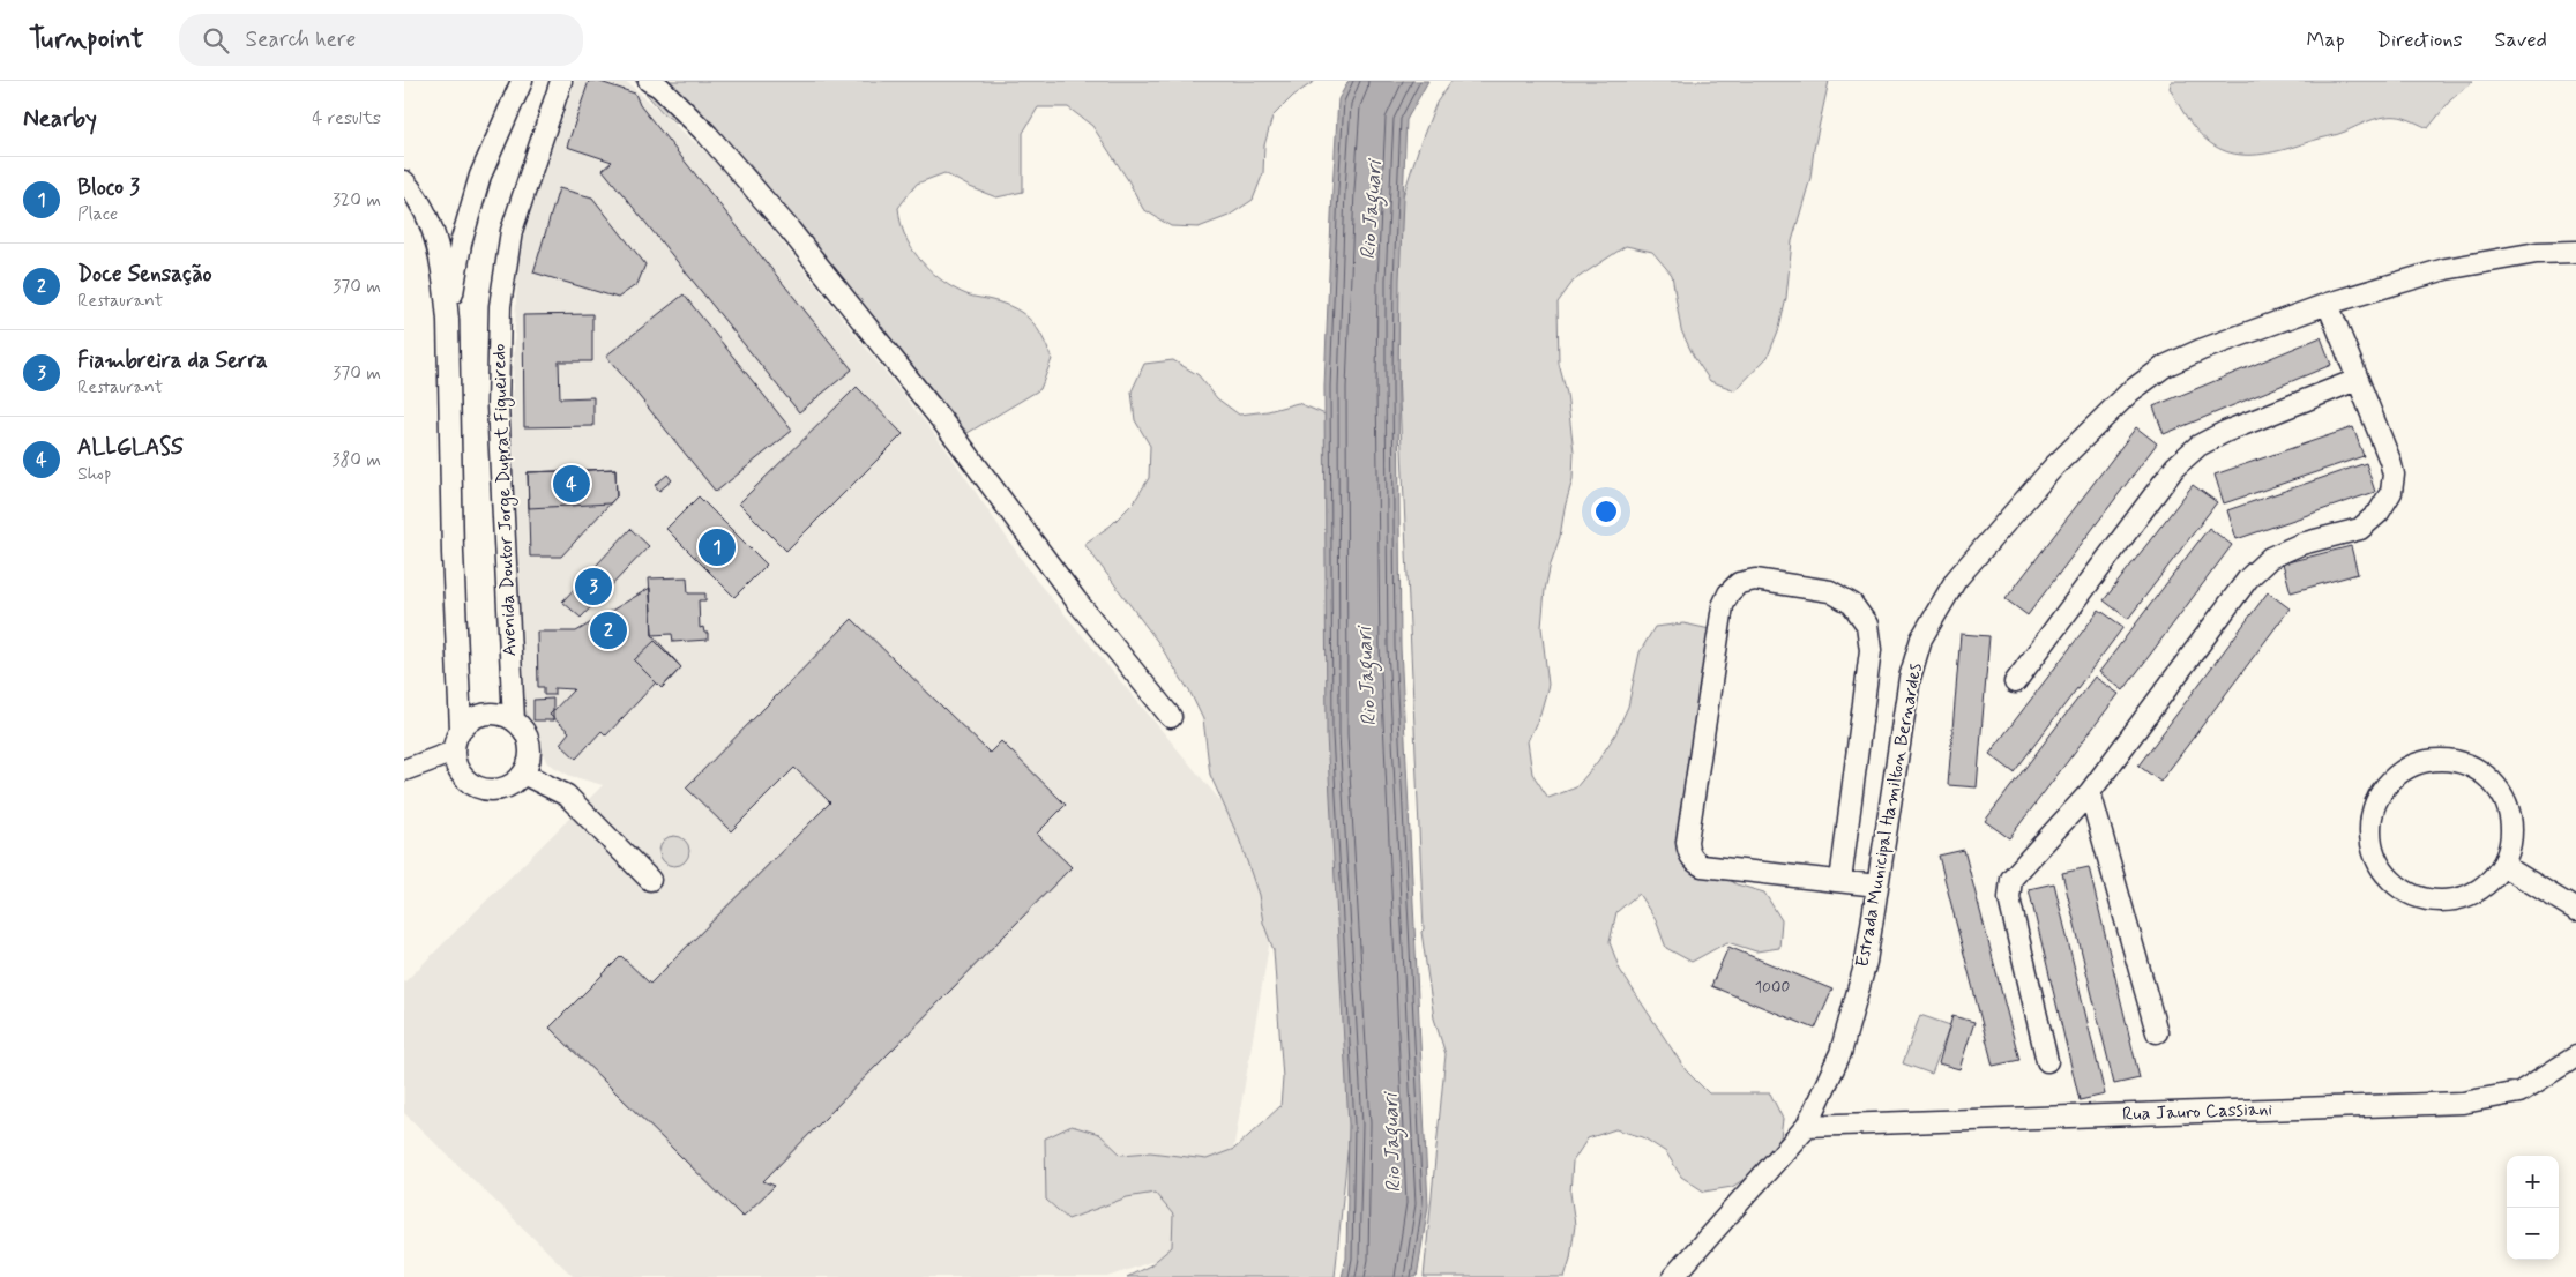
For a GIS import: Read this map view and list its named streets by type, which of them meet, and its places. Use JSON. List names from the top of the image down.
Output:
{
  "streets": {
    "street": ["Avenida Doutor Jorge Duprat Figueiredo", "Estrada Municipal Hamilton Bernardes", "Rua Jauro Cassiani"]
  },
  "crossings": [
    ["Estrada Municipal Hamilton Bernardes", "Rua Jauro Cassiani"]
  ],
  "water": ["Rio Jaguari"],
  "house_numbers": ["1000"],
  "page": {
    "header": "Turnpoint",
    "search": "Search here",
    "nav": ["Map", "Directions", "Saved"],
    "heading": ["Nearby", "4 results"],
    "list": [
      {
        "mark": "1",
        "name": "Bloco 3",
        "note": "Place",
        "value": "320 m"
      },
      {
        "mark": "2",
        "name": "Doce Sensação",
        "note": "Restaurant",
        "value": "370 m"
      },
      {
        "mark": "3",
        "name": "Fiambreira da Serra",
        "note": "Restaurant",
        "value": "370 m"
      },
      {
        "mark": "4",
        "name": "ALLGLASS",
        "note": "Shop",
        "value": "380 m"
      }
    ],
    "pins": [
      "4",
      "1",
      "3",
      "2"
    ],
    "map_buttons": ["+", "−"]
  }
}
